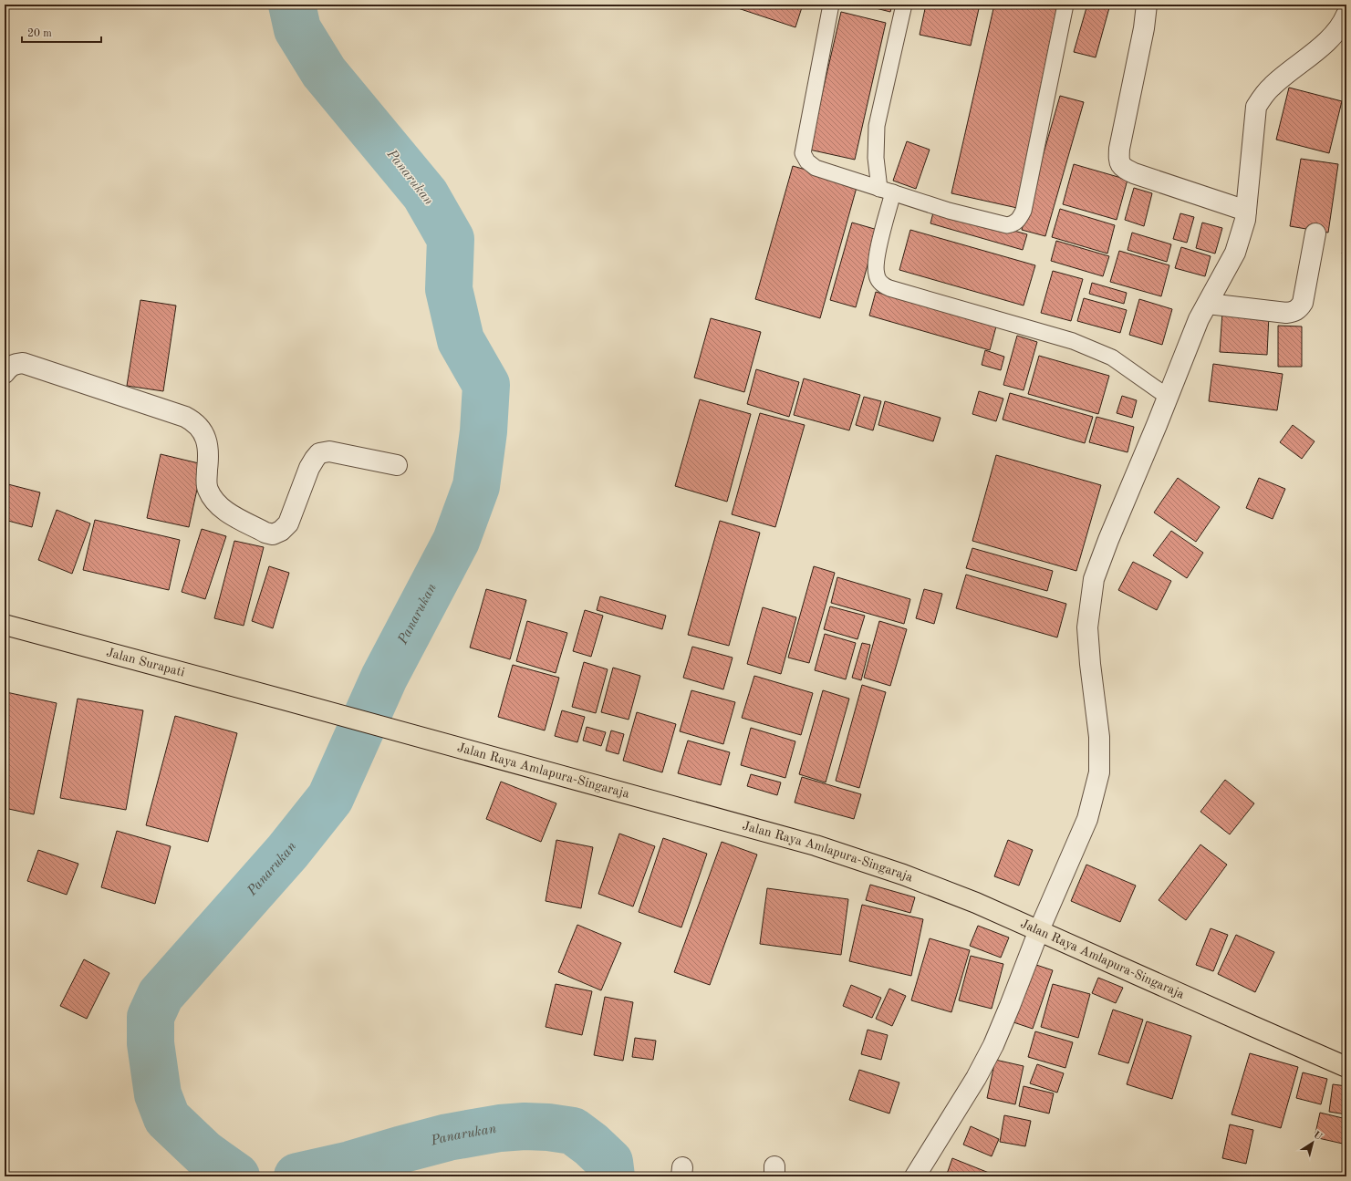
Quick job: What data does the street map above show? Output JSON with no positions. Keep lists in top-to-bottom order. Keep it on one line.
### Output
{"streets":{"highway":["Jalan Surapati","Jalan Raya Amlapura-Singaraja"]},"crossings":[["Jalan Surapati","Jalan Raya Amlapura-Singaraja"]],"water":["Panarukan"],"scale_bar":"20 m","north":"top right"}
